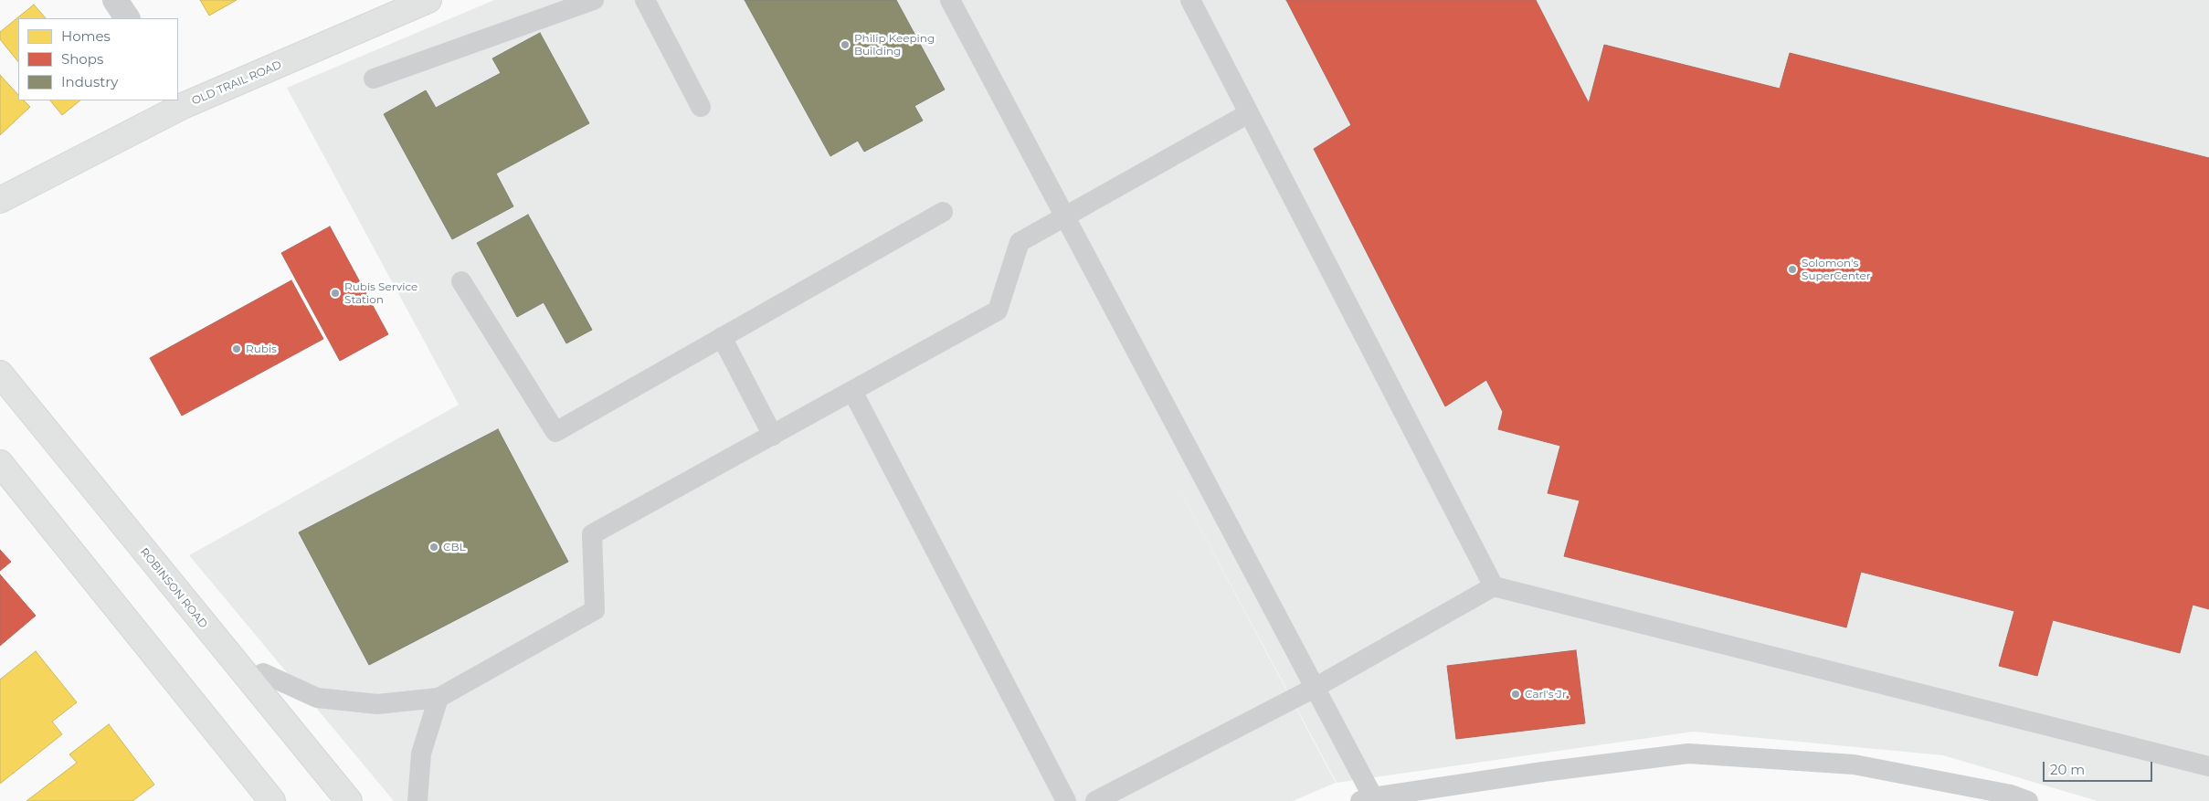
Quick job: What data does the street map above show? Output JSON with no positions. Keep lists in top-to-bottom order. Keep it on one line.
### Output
{"streets":{"main road":["OLD TRAIL ROAD","ROBINSON ROAD"]},"places":["Philip Keeping Building","Solomon's SuperCenter","Rubis Service Station","Rubis","CBL","Carl's Jr."],"legend":["Homes","Shops","Industry"],"scale_bar":"20 m"}
